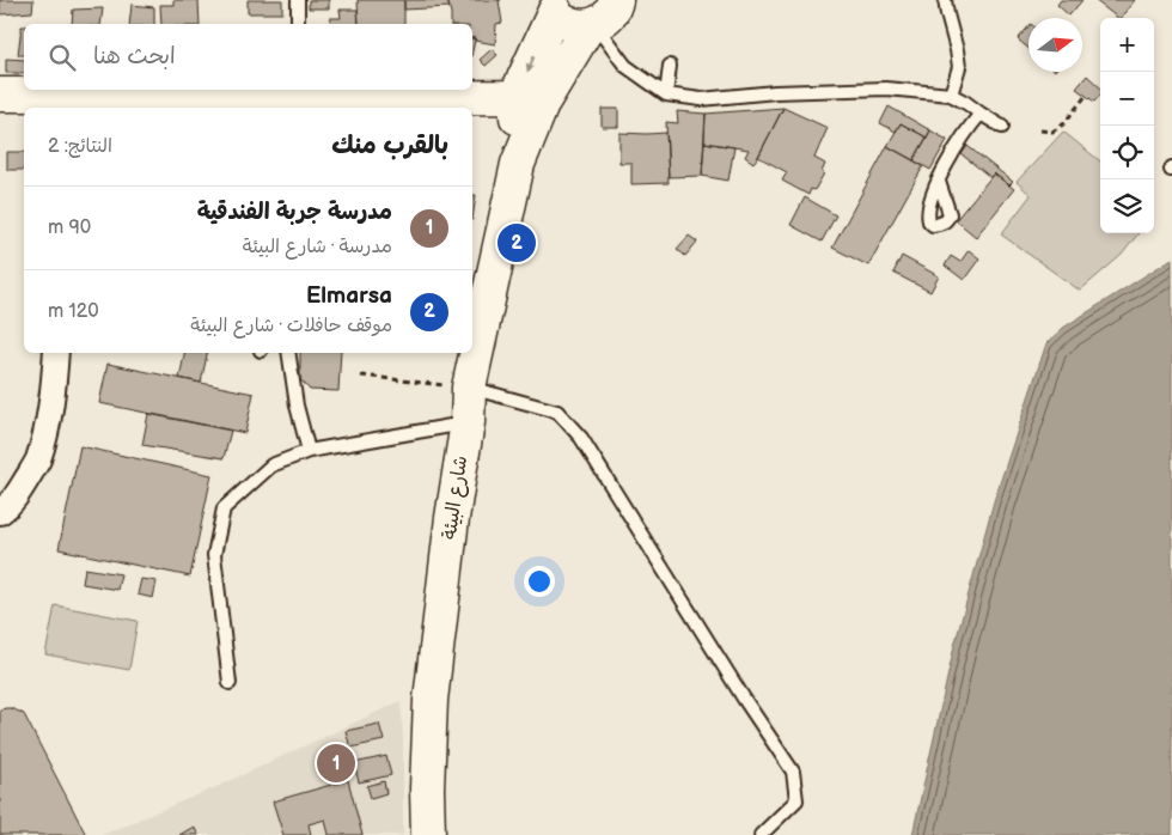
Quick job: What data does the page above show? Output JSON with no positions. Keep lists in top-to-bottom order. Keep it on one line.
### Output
{"streets":{"main road":["شارع البيئة"]},"north":"right","page":{"map_buttons":["+","−"],"search":"ابحث هنا","heading":["بالقرب منك","النتائج: 2"],"list":[{"mark":"1","name":"مدرسة جربة الفندقية","note":"مدرسة · شارع البيئة","value":"90 m"},{"mark":"2","name":"Elmarsa","note":"موقف حافلات · شارع البيئة","value":"120 m"}],"pins":["2","1"]}}
